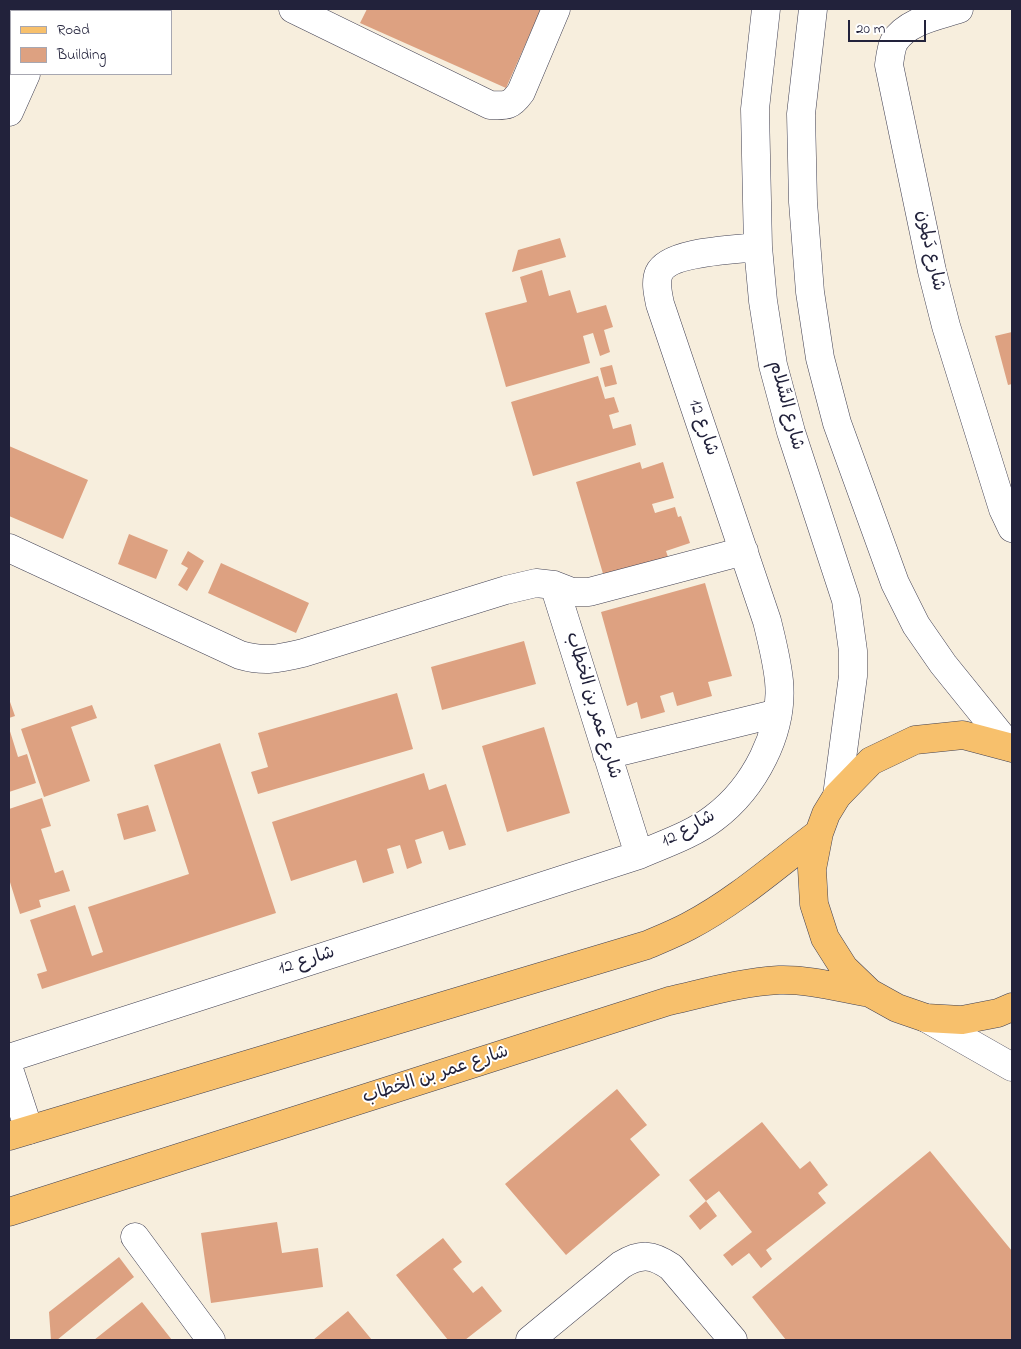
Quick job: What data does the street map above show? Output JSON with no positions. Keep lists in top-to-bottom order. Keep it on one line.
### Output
{"streets":{"main road":["شارع عمر بن الخطاب"],"street":["شارع دَلمون","شارع السَّلام","شارع 12"]},"crossings":[["شارع السَّلام","شارع 12"],["شارع 12","شارع عمر بن الخطاب"]],"legend":["Road","Building"],"scale_bar":"20 m"}
